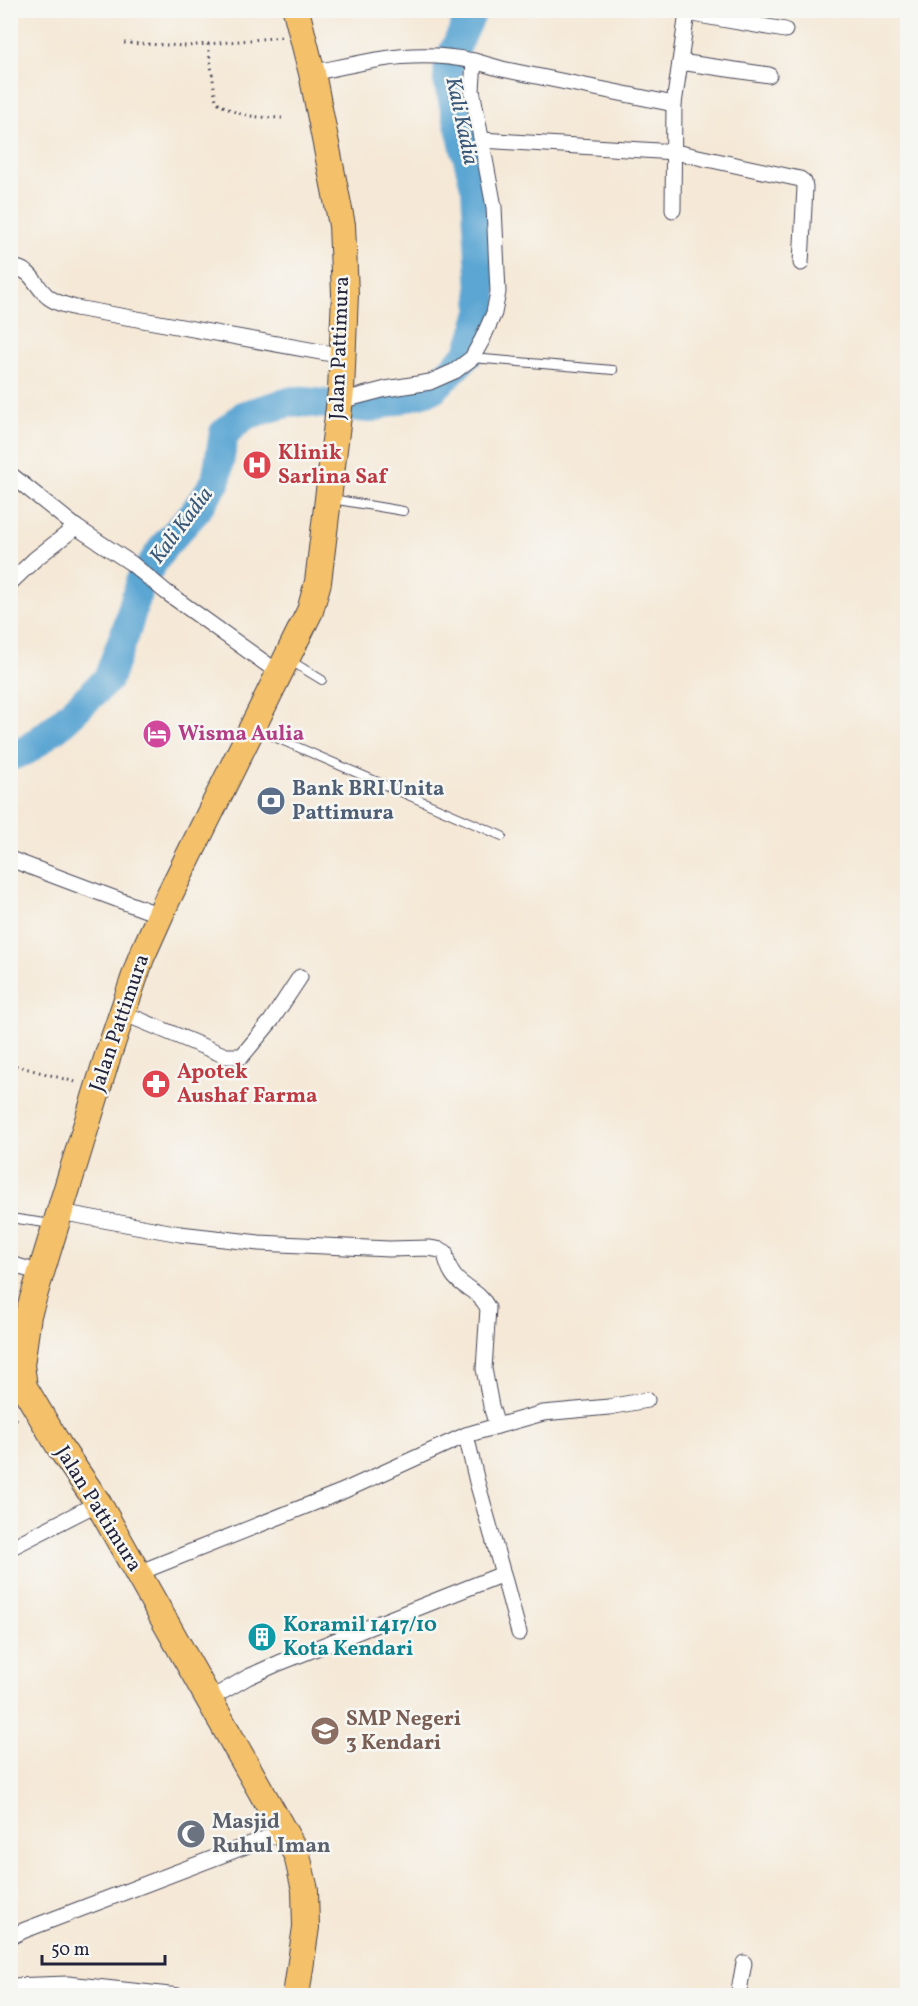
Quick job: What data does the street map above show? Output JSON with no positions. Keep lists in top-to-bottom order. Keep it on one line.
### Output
{"streets":{"highway":["Jalan Pattimura"]},"water":["Kali Kadia"],"places":{"hospital":["Klinik Sarlina Saf"],"hotel":["Wisma Aulia"],"bank":["Bank BRI Unita Pattimura"],"pharmacy":["Apotek Aushaf Farma"],"building":["Koramil 1417/10 Kota Kendari"],"school or university":["SMP Negeri 3 Kendari"],"mosque":["Masjid Ruhul Iman"]},"scale_bar":"50 m"}
